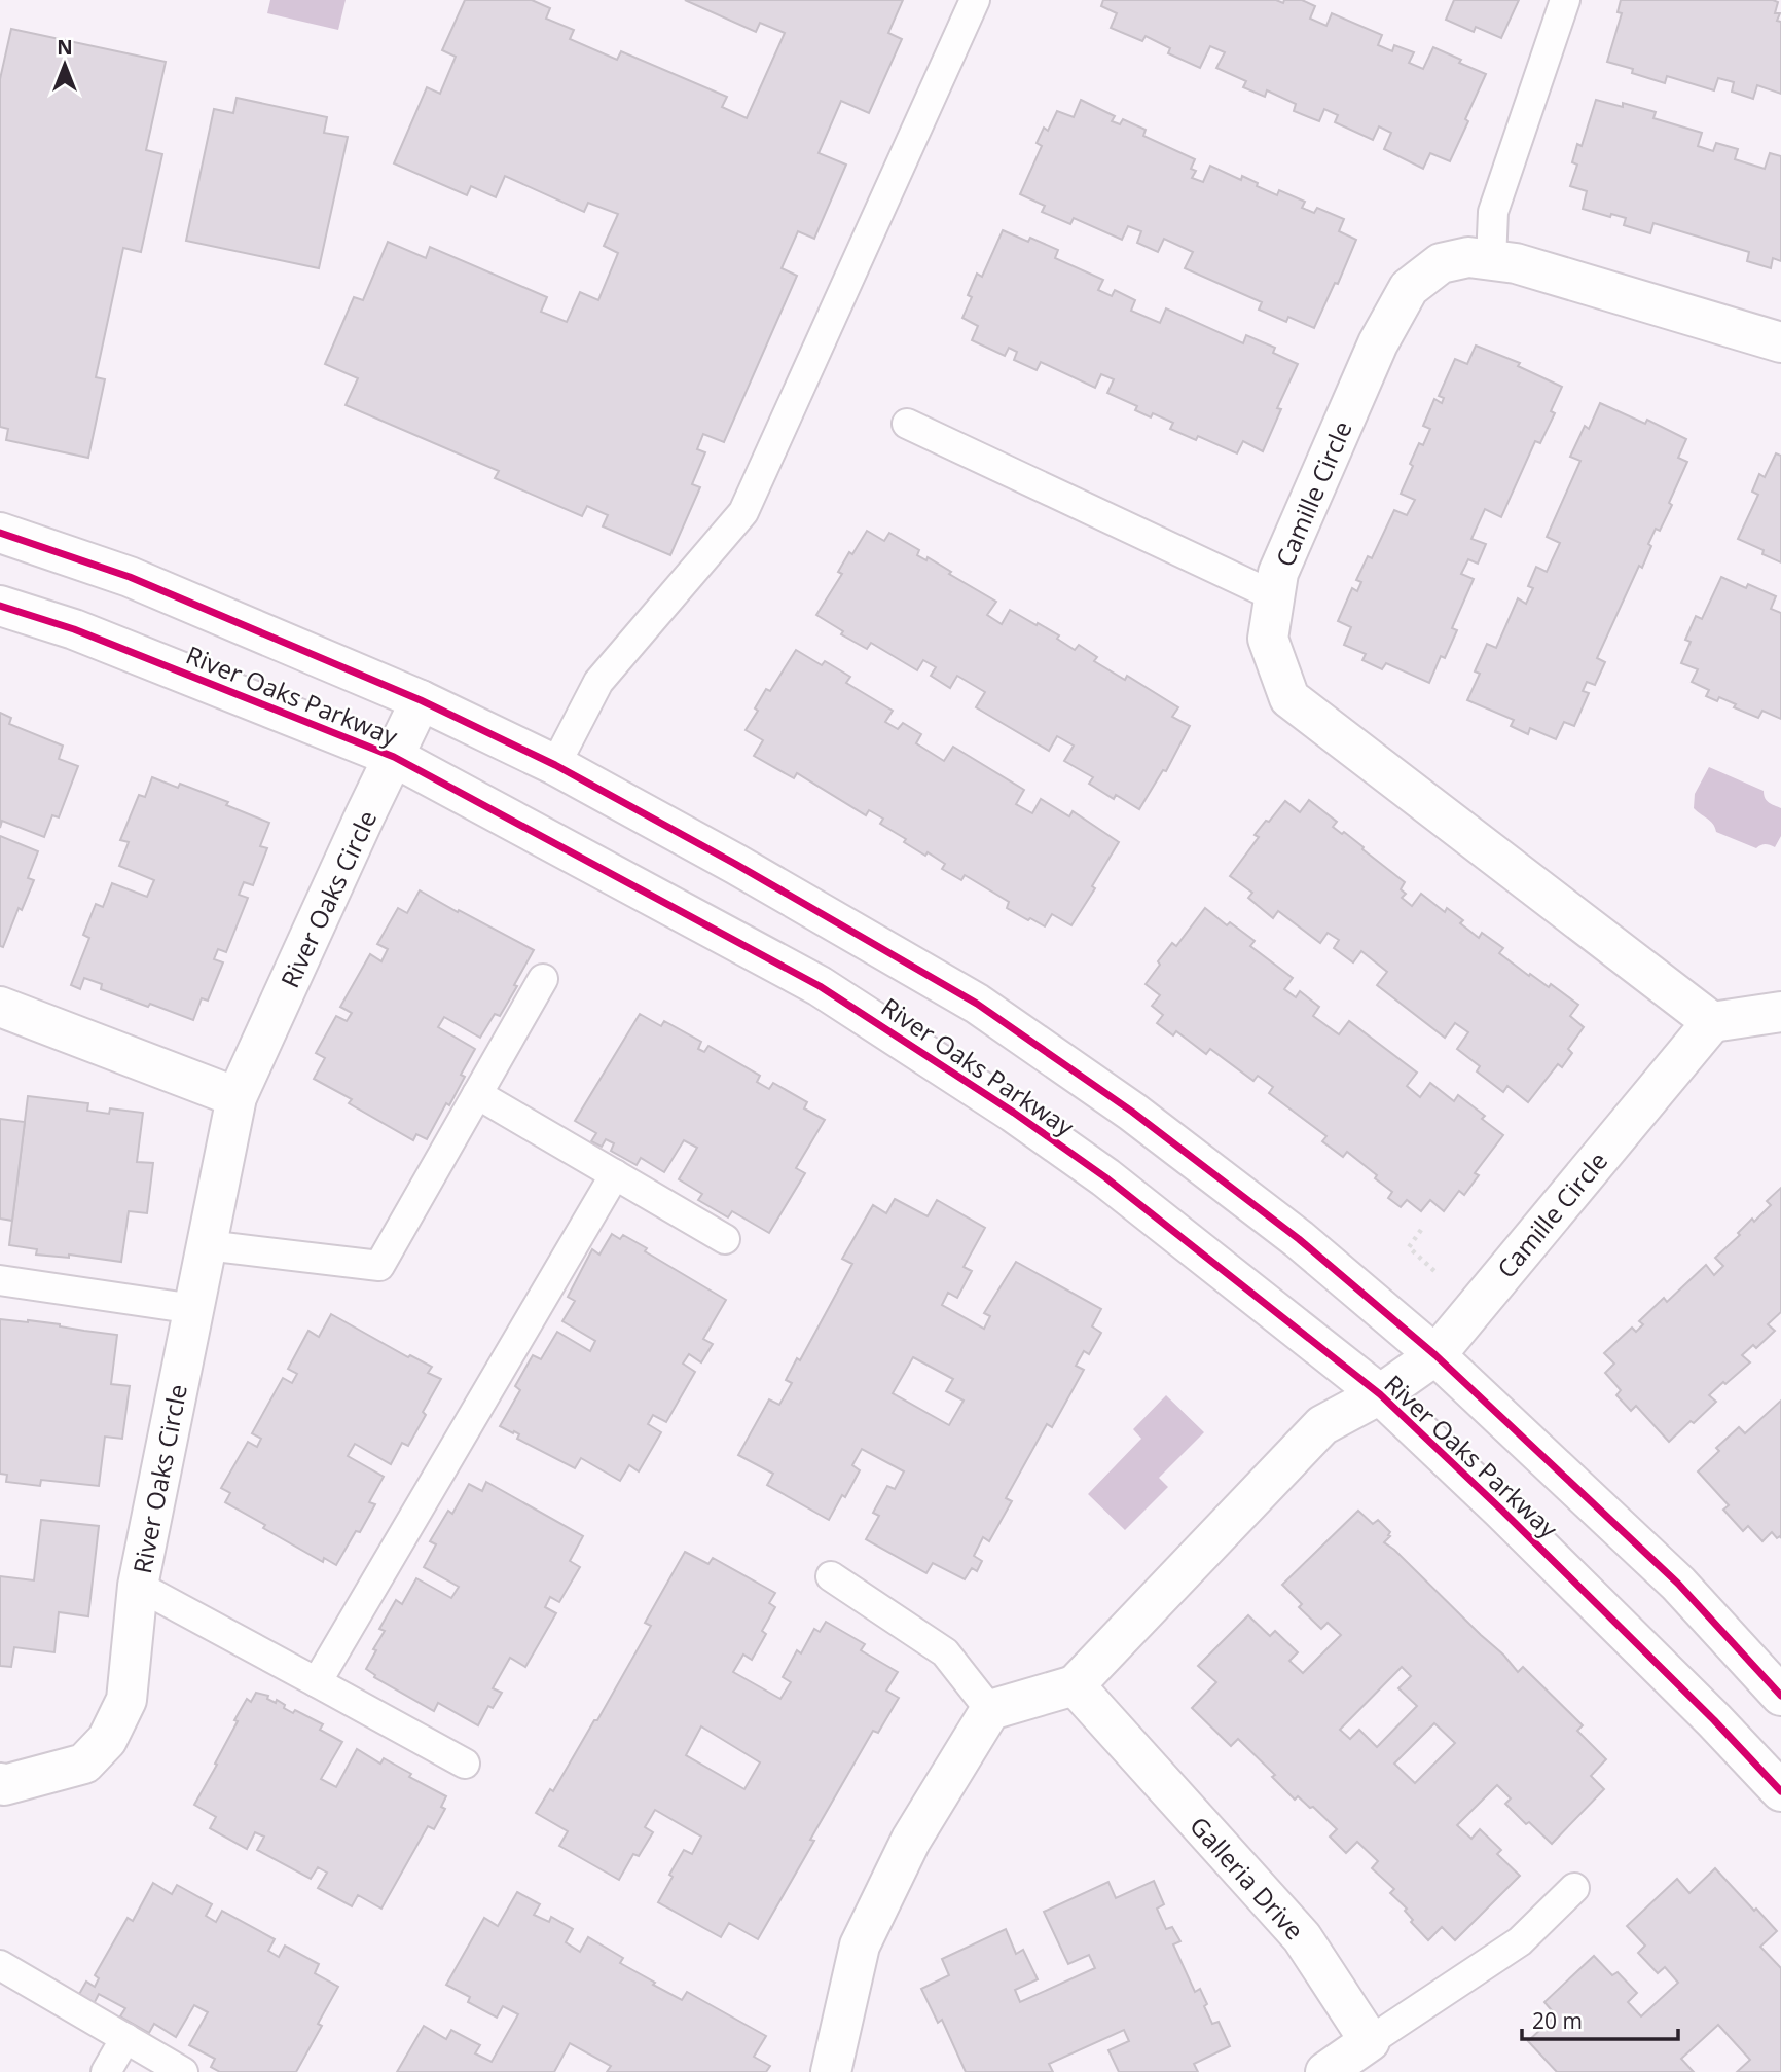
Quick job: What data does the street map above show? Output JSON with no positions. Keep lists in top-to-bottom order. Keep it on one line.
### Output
{"streets":{"street":["Camille Circle","River Oaks Parkway","River Oaks Circle","Galleria Drive"]},"crossings":[["Camille Circle","River Oaks Parkway"],["River Oaks Parkway","River Oaks Circle"]],"scale_bar":"20 m","north":"top"}
